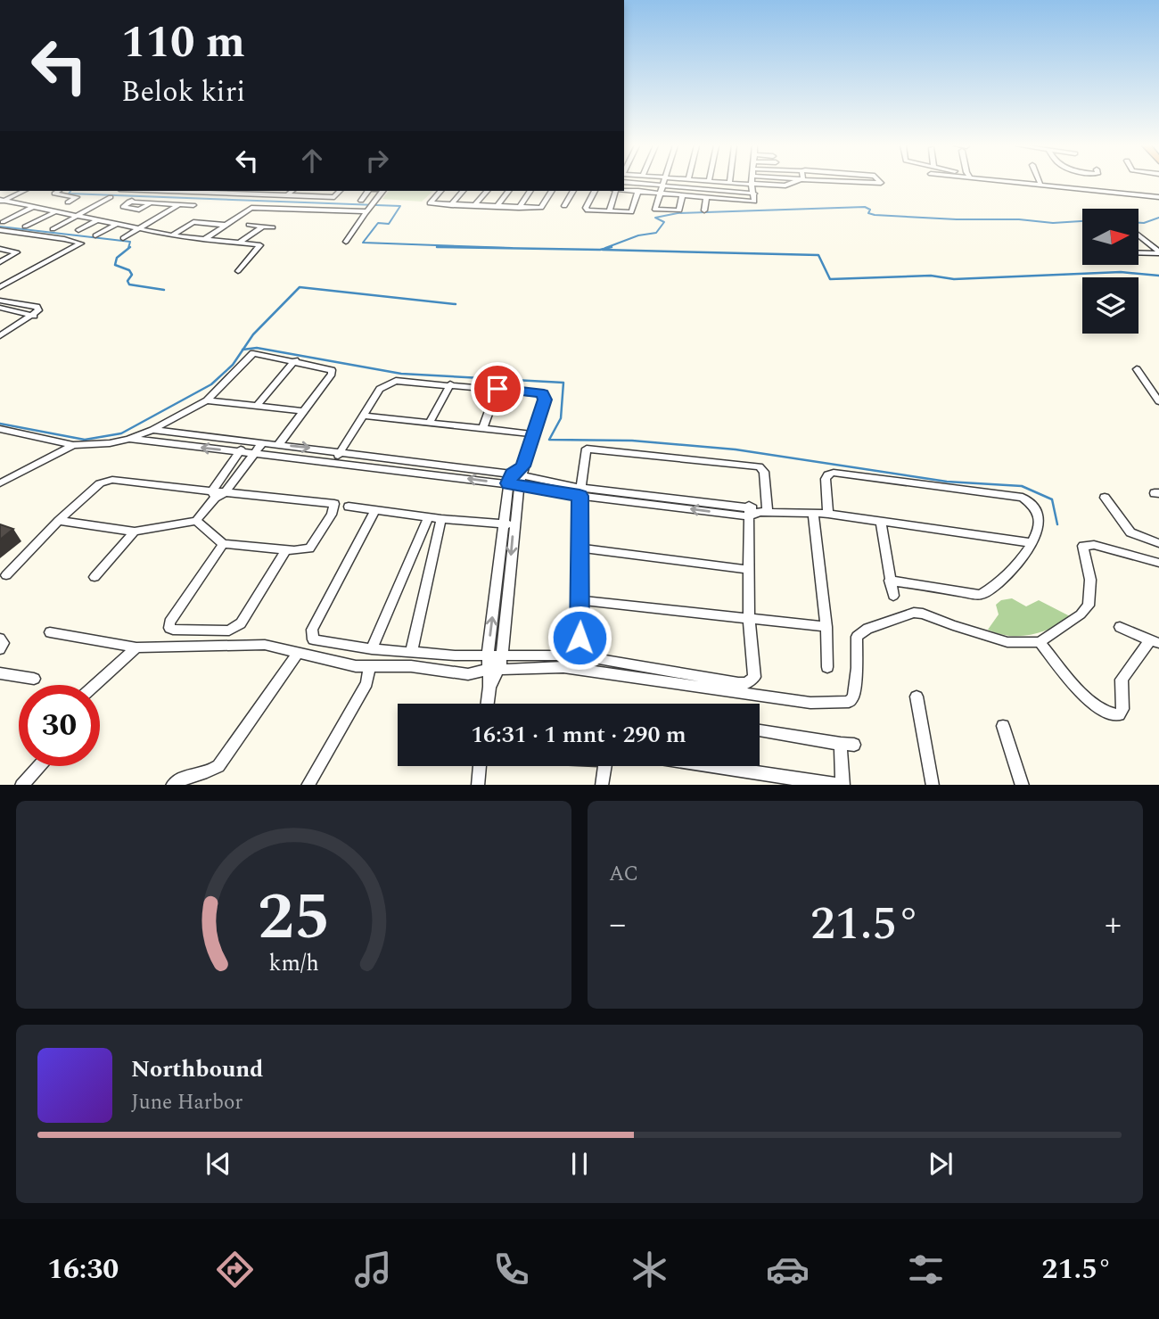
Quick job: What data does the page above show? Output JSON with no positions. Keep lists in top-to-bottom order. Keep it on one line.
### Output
{"north":"right","page":{"turn":["110 m","Belok kiri"],"limit":"30","trip":"16:31 · 1 mnt · 290 m","tile":"AC","heat":["−","21.5°","+"],"song":["Northbound","June Harbor"],"tabs":["16:30","21.5°"],"gauge":["25","km/h"]}}
